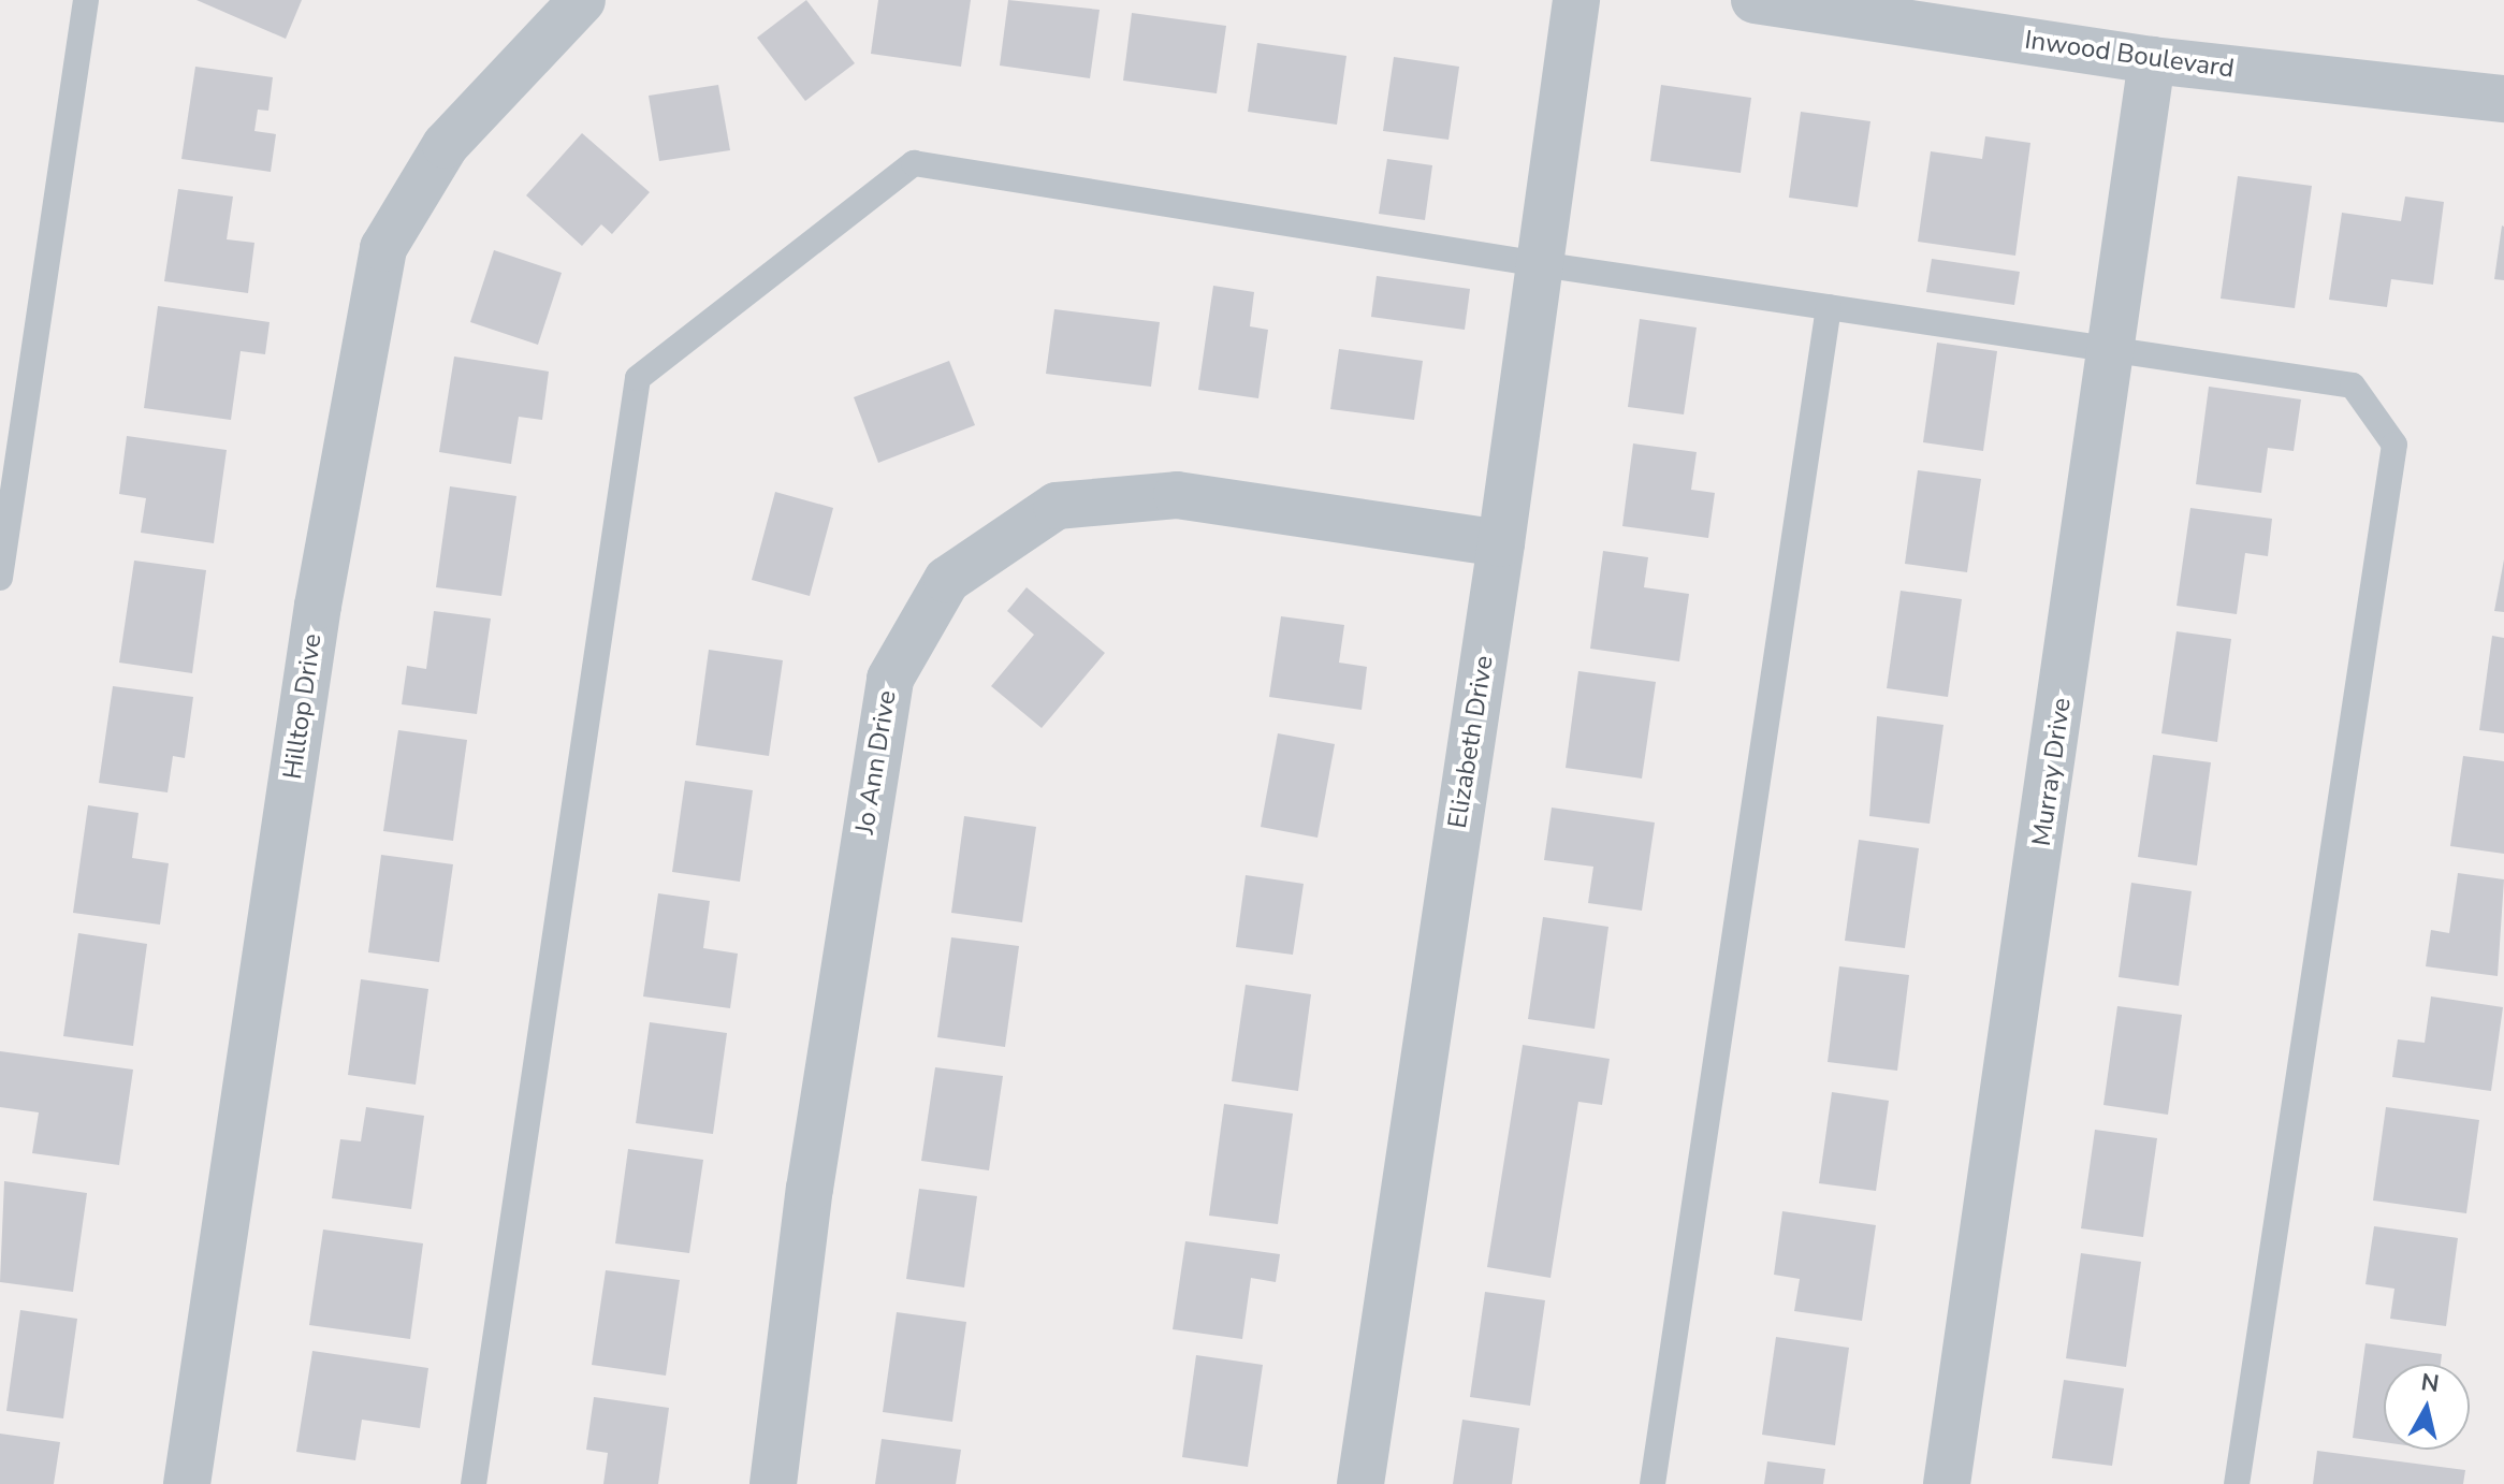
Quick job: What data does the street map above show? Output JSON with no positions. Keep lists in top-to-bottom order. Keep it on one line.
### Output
{"streets":{"street":["Inwood Boulevard","Hilltop Drive","Elizabeth Drive","Jo Ann Drive","Murray Drive"]},"crossings":[["Inwood Boulevard","Murray Drive"],["Elizabeth Drive","Jo Ann Drive"]],"north":"top"}
